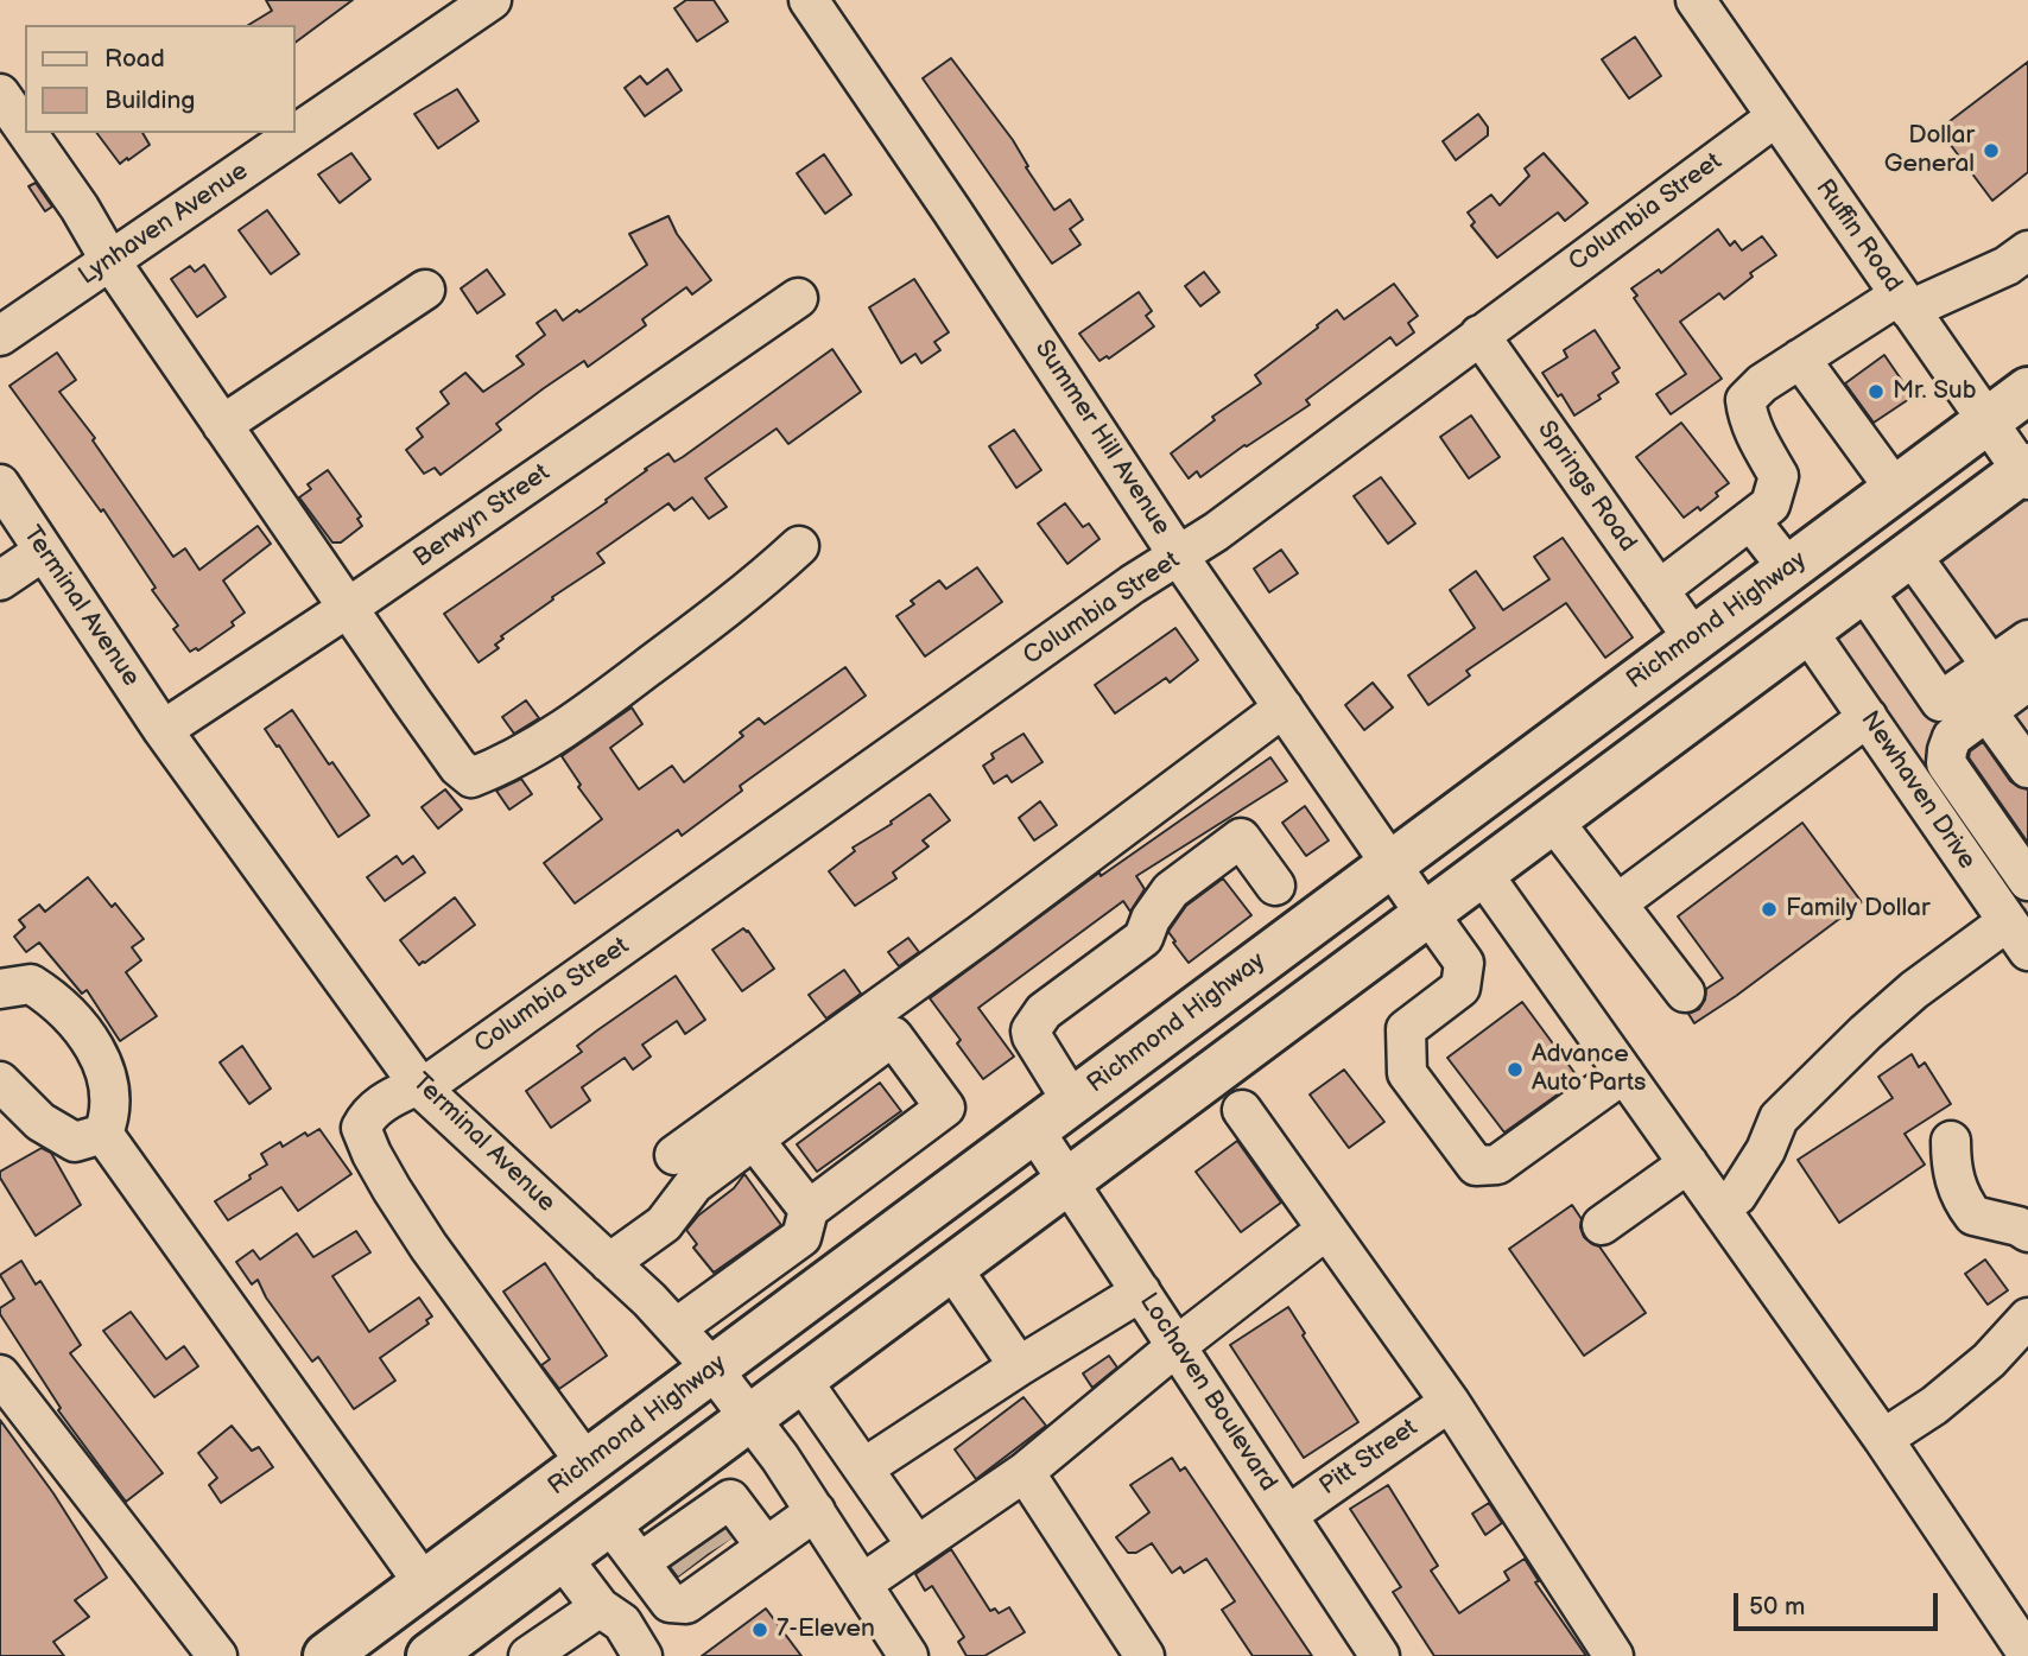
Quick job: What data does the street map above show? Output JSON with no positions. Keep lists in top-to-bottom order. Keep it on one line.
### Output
{"streets":{"main road":["Richmond Highway"],"street":["Columbia Street","Lynhaven Avenue","Ruffin Road","Summer Hill Avenue","Springs Road","Berwyn Street","Terminal Avenue","Newhaven Drive","Lochaven Boulevard","Pitt Street"]},"crossings":[["Columbia Street","Ruffin Road"],["Columbia Street","Summer Hill Avenue"],["Columbia Street","Springs Road"],["Columbia Street","Terminal Avenue"],["Columbia Street","Richmond Highway"],["Ruffin Road","Richmond Highway"],["Summer Hill Avenue","Richmond Highway"],["Springs Road","Richmond Highway"],["Berwyn Street","Terminal Avenue"],["Terminal Avenue","Richmond Highway"],["Richmond Highway","Lochaven Boulevard"],["Lochaven Boulevard","Pitt Street"]],"places":["Dollar General","Mr. Sub","Family Dollar","Advance Auto Parts","7-Eleven"],"legend":["Road","Building"],"scale_bar":"50 m"}
